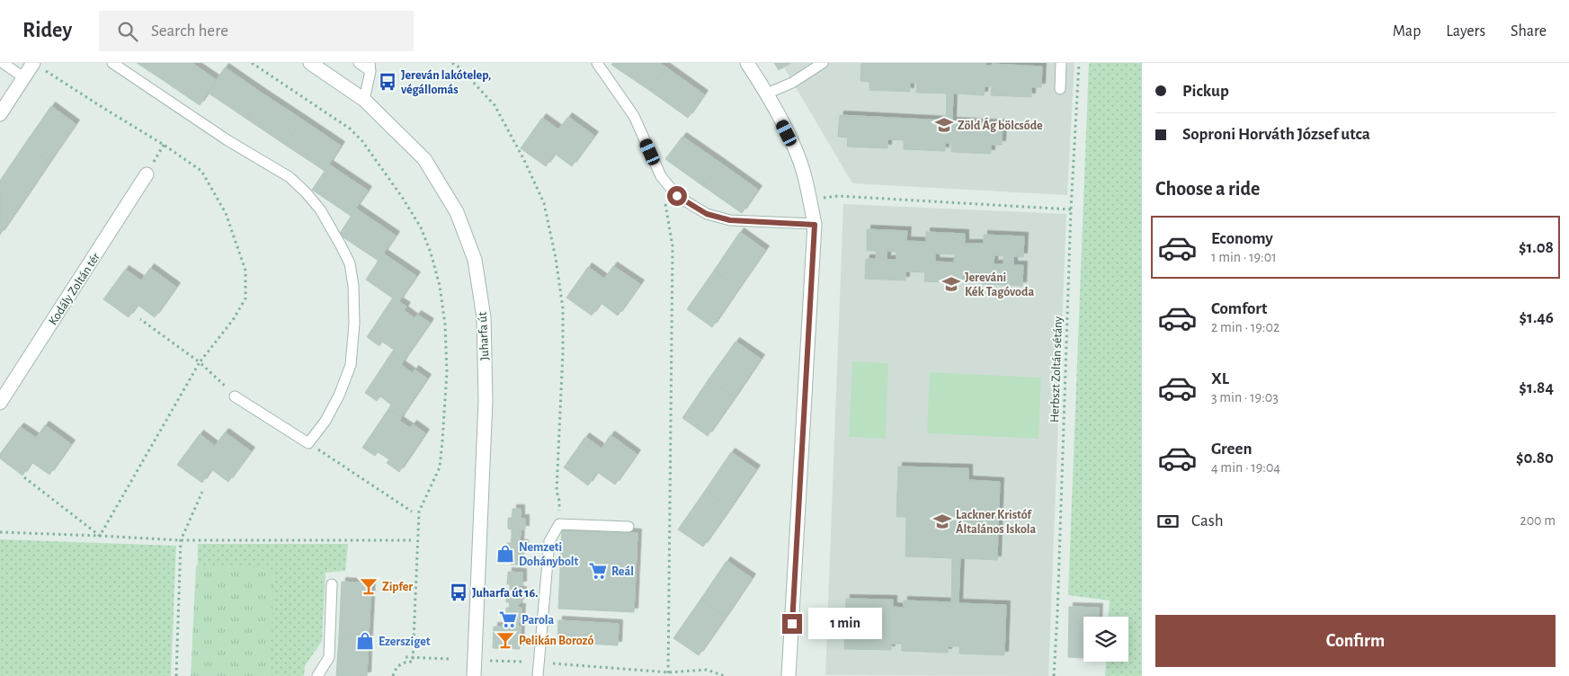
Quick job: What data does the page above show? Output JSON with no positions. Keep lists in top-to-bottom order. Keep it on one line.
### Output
{"streets":{"street":["Kodály Zoltán tér","Juharfa út"],"path":["Herbszt Zoltán sétány"]},"places":{"bus stop":["Jereván lakótelep, végállomás","Juharfa út 16."],"school or university":["Zöld Ág bölcsőde","Jereváni Kék Tagóvoda","Lackner Kristóf Általános Iskola"],"shop":["Nemzeti Dohánybolt","Ezersziget"],"supermarket":["Reál","Parola"],"bar":["Zipfer","Pelikán Borozó"]},"page":{"header":"Ridey","search":"Search here","nav":["Map","Layers","Share"],"banner":["Pickup","Soproni Horváth József utca"],"heading":"Choose a ride","list":[{"name":"Economy","note":"1 min · 19:01","value":"$1.08"},{"name":"Comfort","note":"2 min · 19:02","value":"$1.46"},{"name":"XL","note":"3 min · 19:03","value":"$1.84"},{"name":"Green","note":"4 min · 19:04","value":"$0.80"}],"pay":["Cash","200 m"],"buttons":"Confirm","bubble":"1 min"}}
